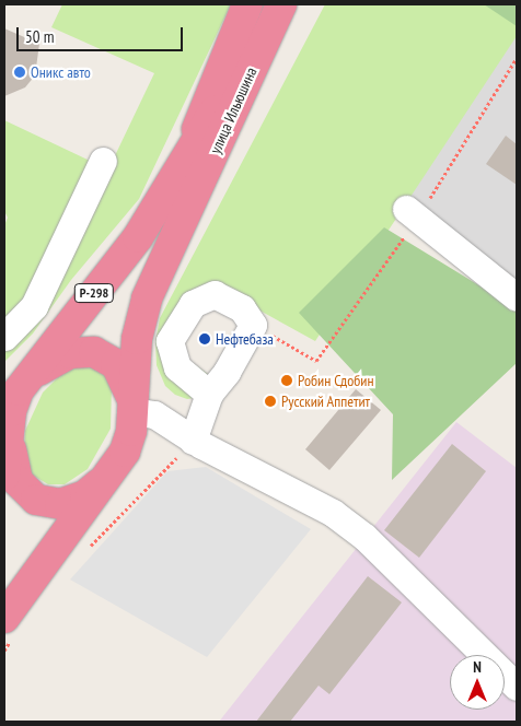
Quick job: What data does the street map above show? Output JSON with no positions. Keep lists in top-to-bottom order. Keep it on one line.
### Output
{"streets":{"highway":["улица Ильюшина","Р-298"]},"crossings":[["улица Ильюшина","Р-298"]],"places":["Оникс авто","Нефтебаза","Робин Сдобин","Русский Аппетит"],"scale_bar":"50 m","north":"top"}
